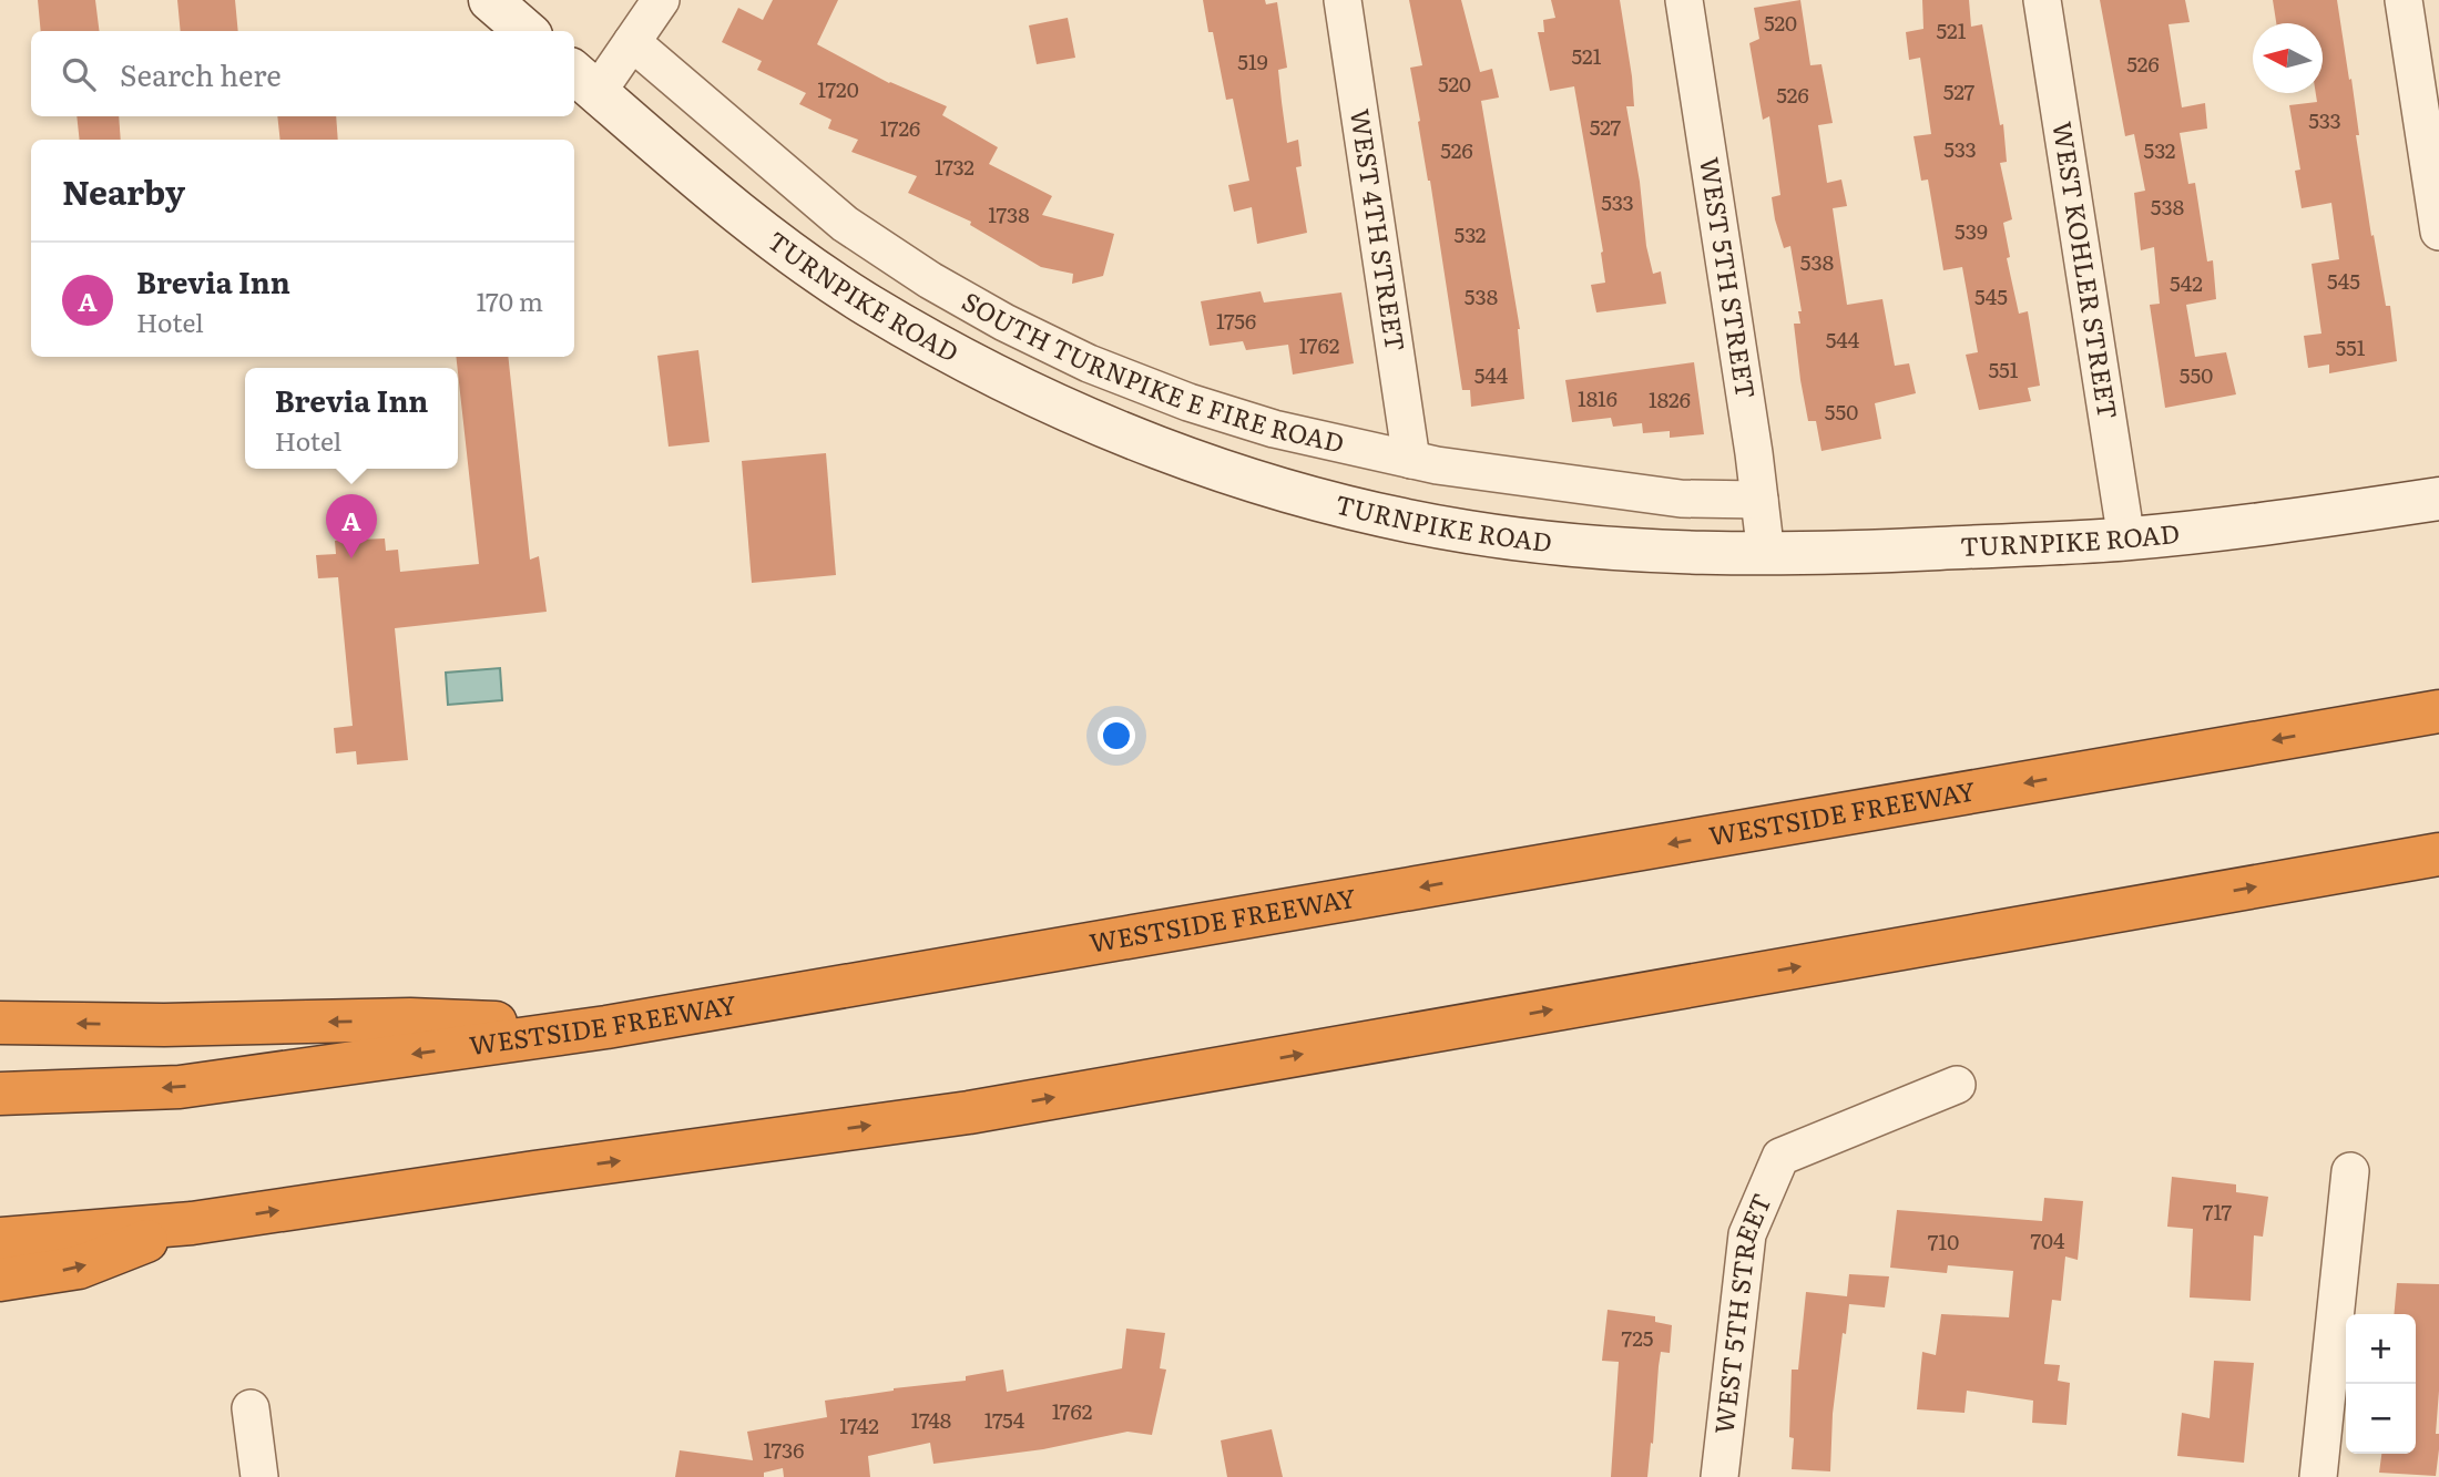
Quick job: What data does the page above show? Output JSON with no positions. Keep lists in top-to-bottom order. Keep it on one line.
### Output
{"streets":{"highway":["WESTSIDE FREEWAY"],"street":["WEST 4TH STREET","WEST KOHLER STREET","WEST 5TH STREET","TURNPIKE ROAD","SOUTH TURNPIKE E FIRE ROAD"]},"crossings":[["WEST 4TH STREET","SOUTH TURNPIKE E FIRE ROAD"],["WEST KOHLER STREET","TURNPIKE ROAD"],["WEST 5TH STREET","TURNPIKE ROAD"],["WEST 5TH STREET","SOUTH TURNPIKE E FIRE ROAD"]],"house_numbers":["520","521","521","519","526","520","1720","527","526","533","527","1726","533","526","532","1732","533","538","1738","539","532","538","545","542","538","545","1756","544","1762","551","551","544","550","1816","1826","550","717","704","710","725","1762","1748","1754","1742","1736"],"north":"left","page":{"search":"Search here","heading":"Nearby","list":[{"mark":"A","name":"Brevia Inn","note":"Hotel","value":"170 m"}],"popup":["Brevia Inn","Hotel"],"pins":"A","map_buttons":["+","−"]}}
